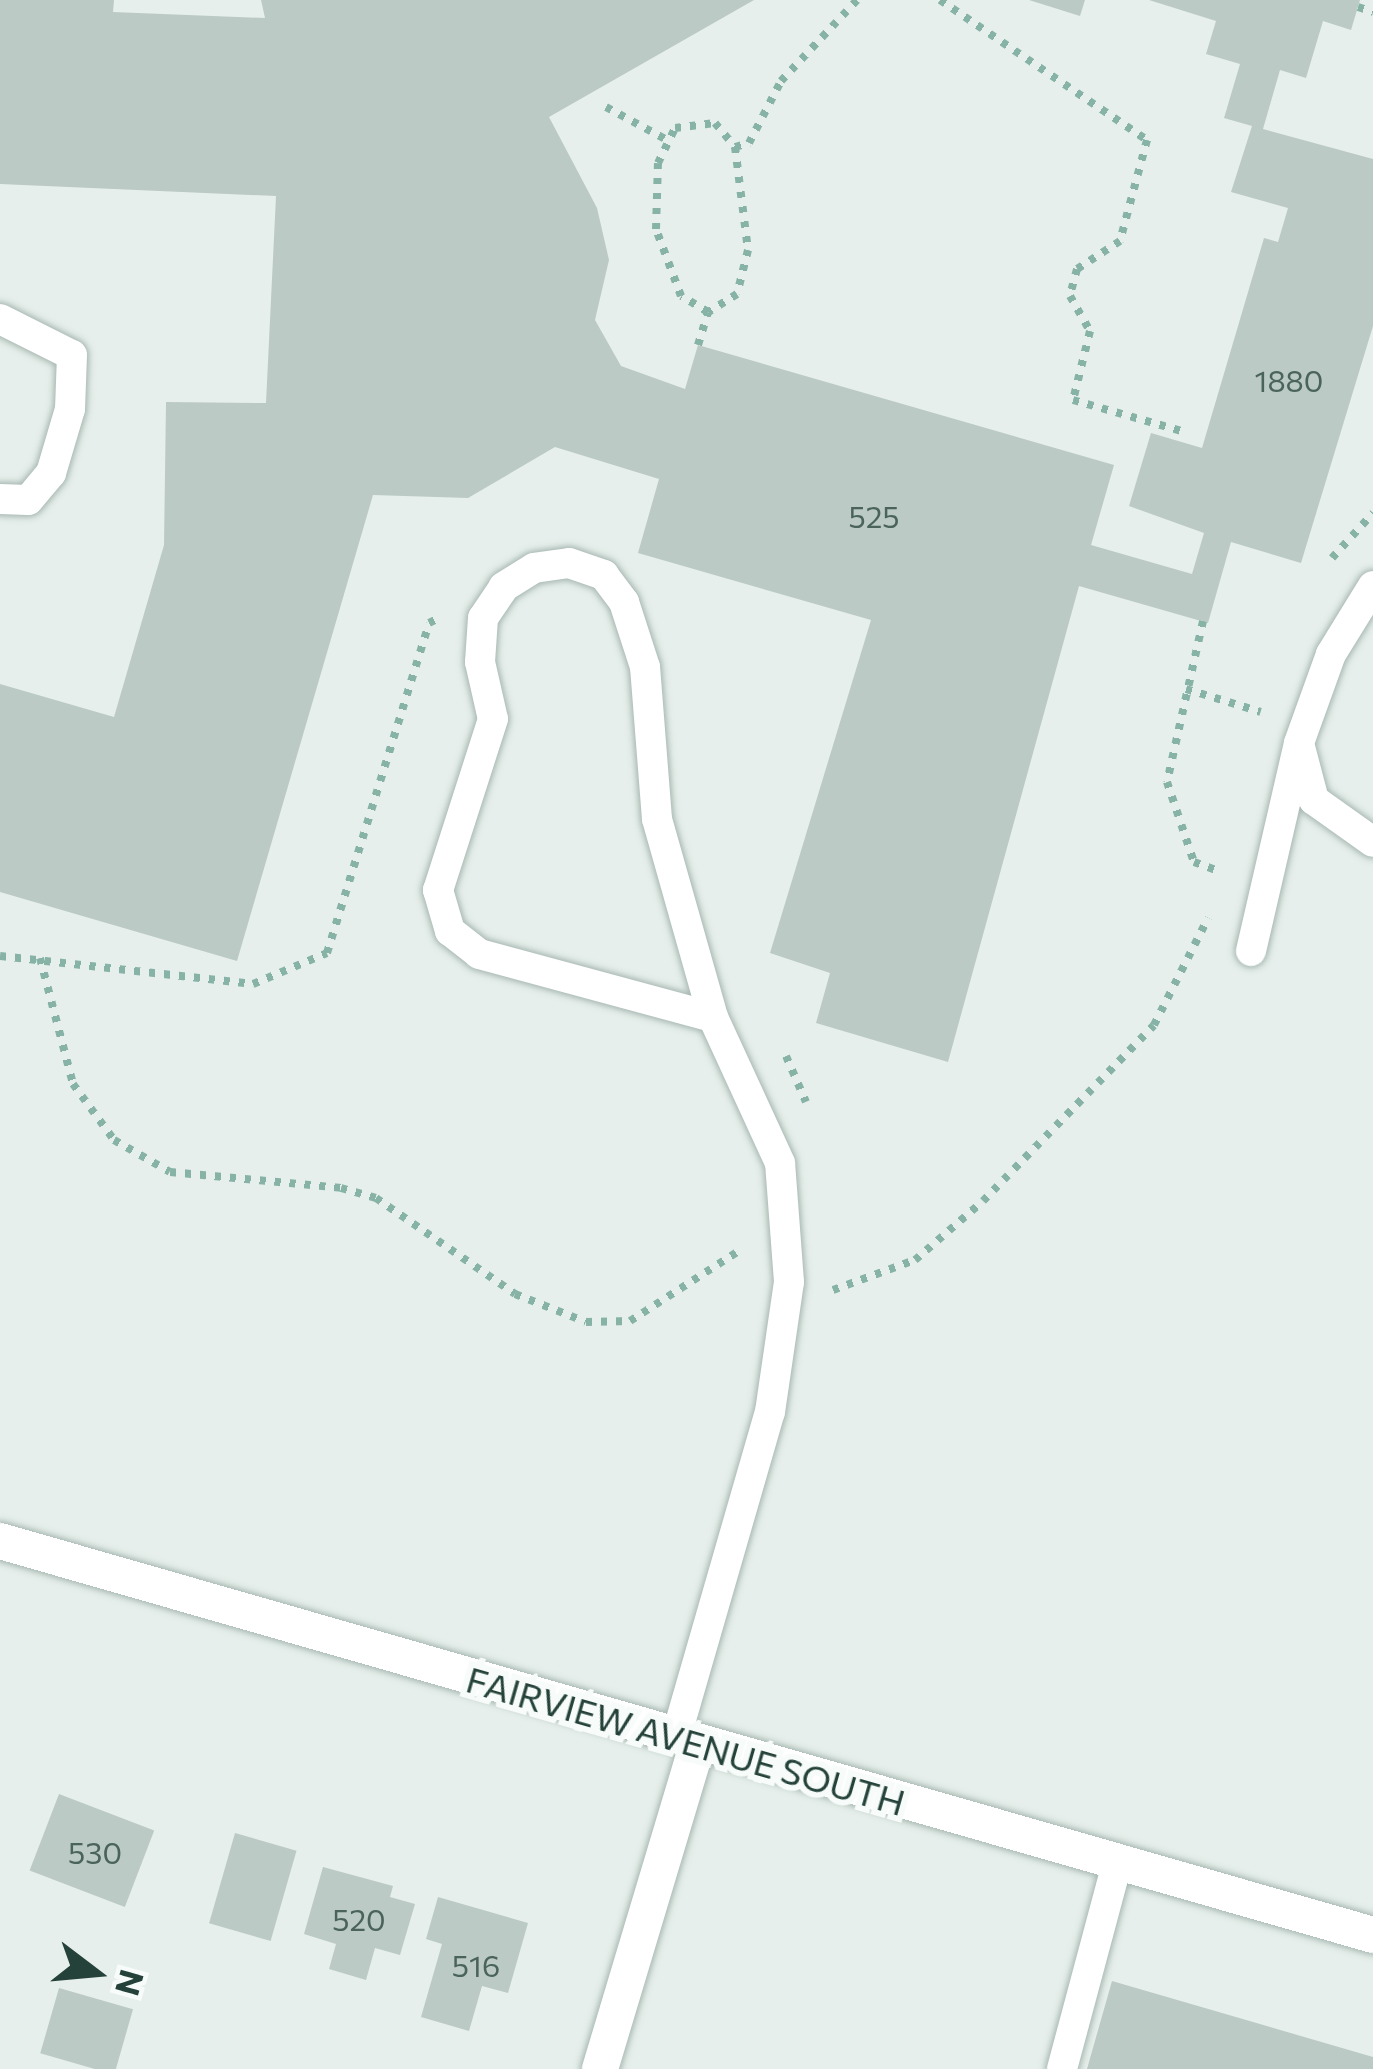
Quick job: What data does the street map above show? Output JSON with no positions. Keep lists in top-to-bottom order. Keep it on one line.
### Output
{"streets":{"street":["FAIRVIEW AVENUE SOUTH"]},"house_numbers":["1880","525","530","520","516"],"north":"right"}
